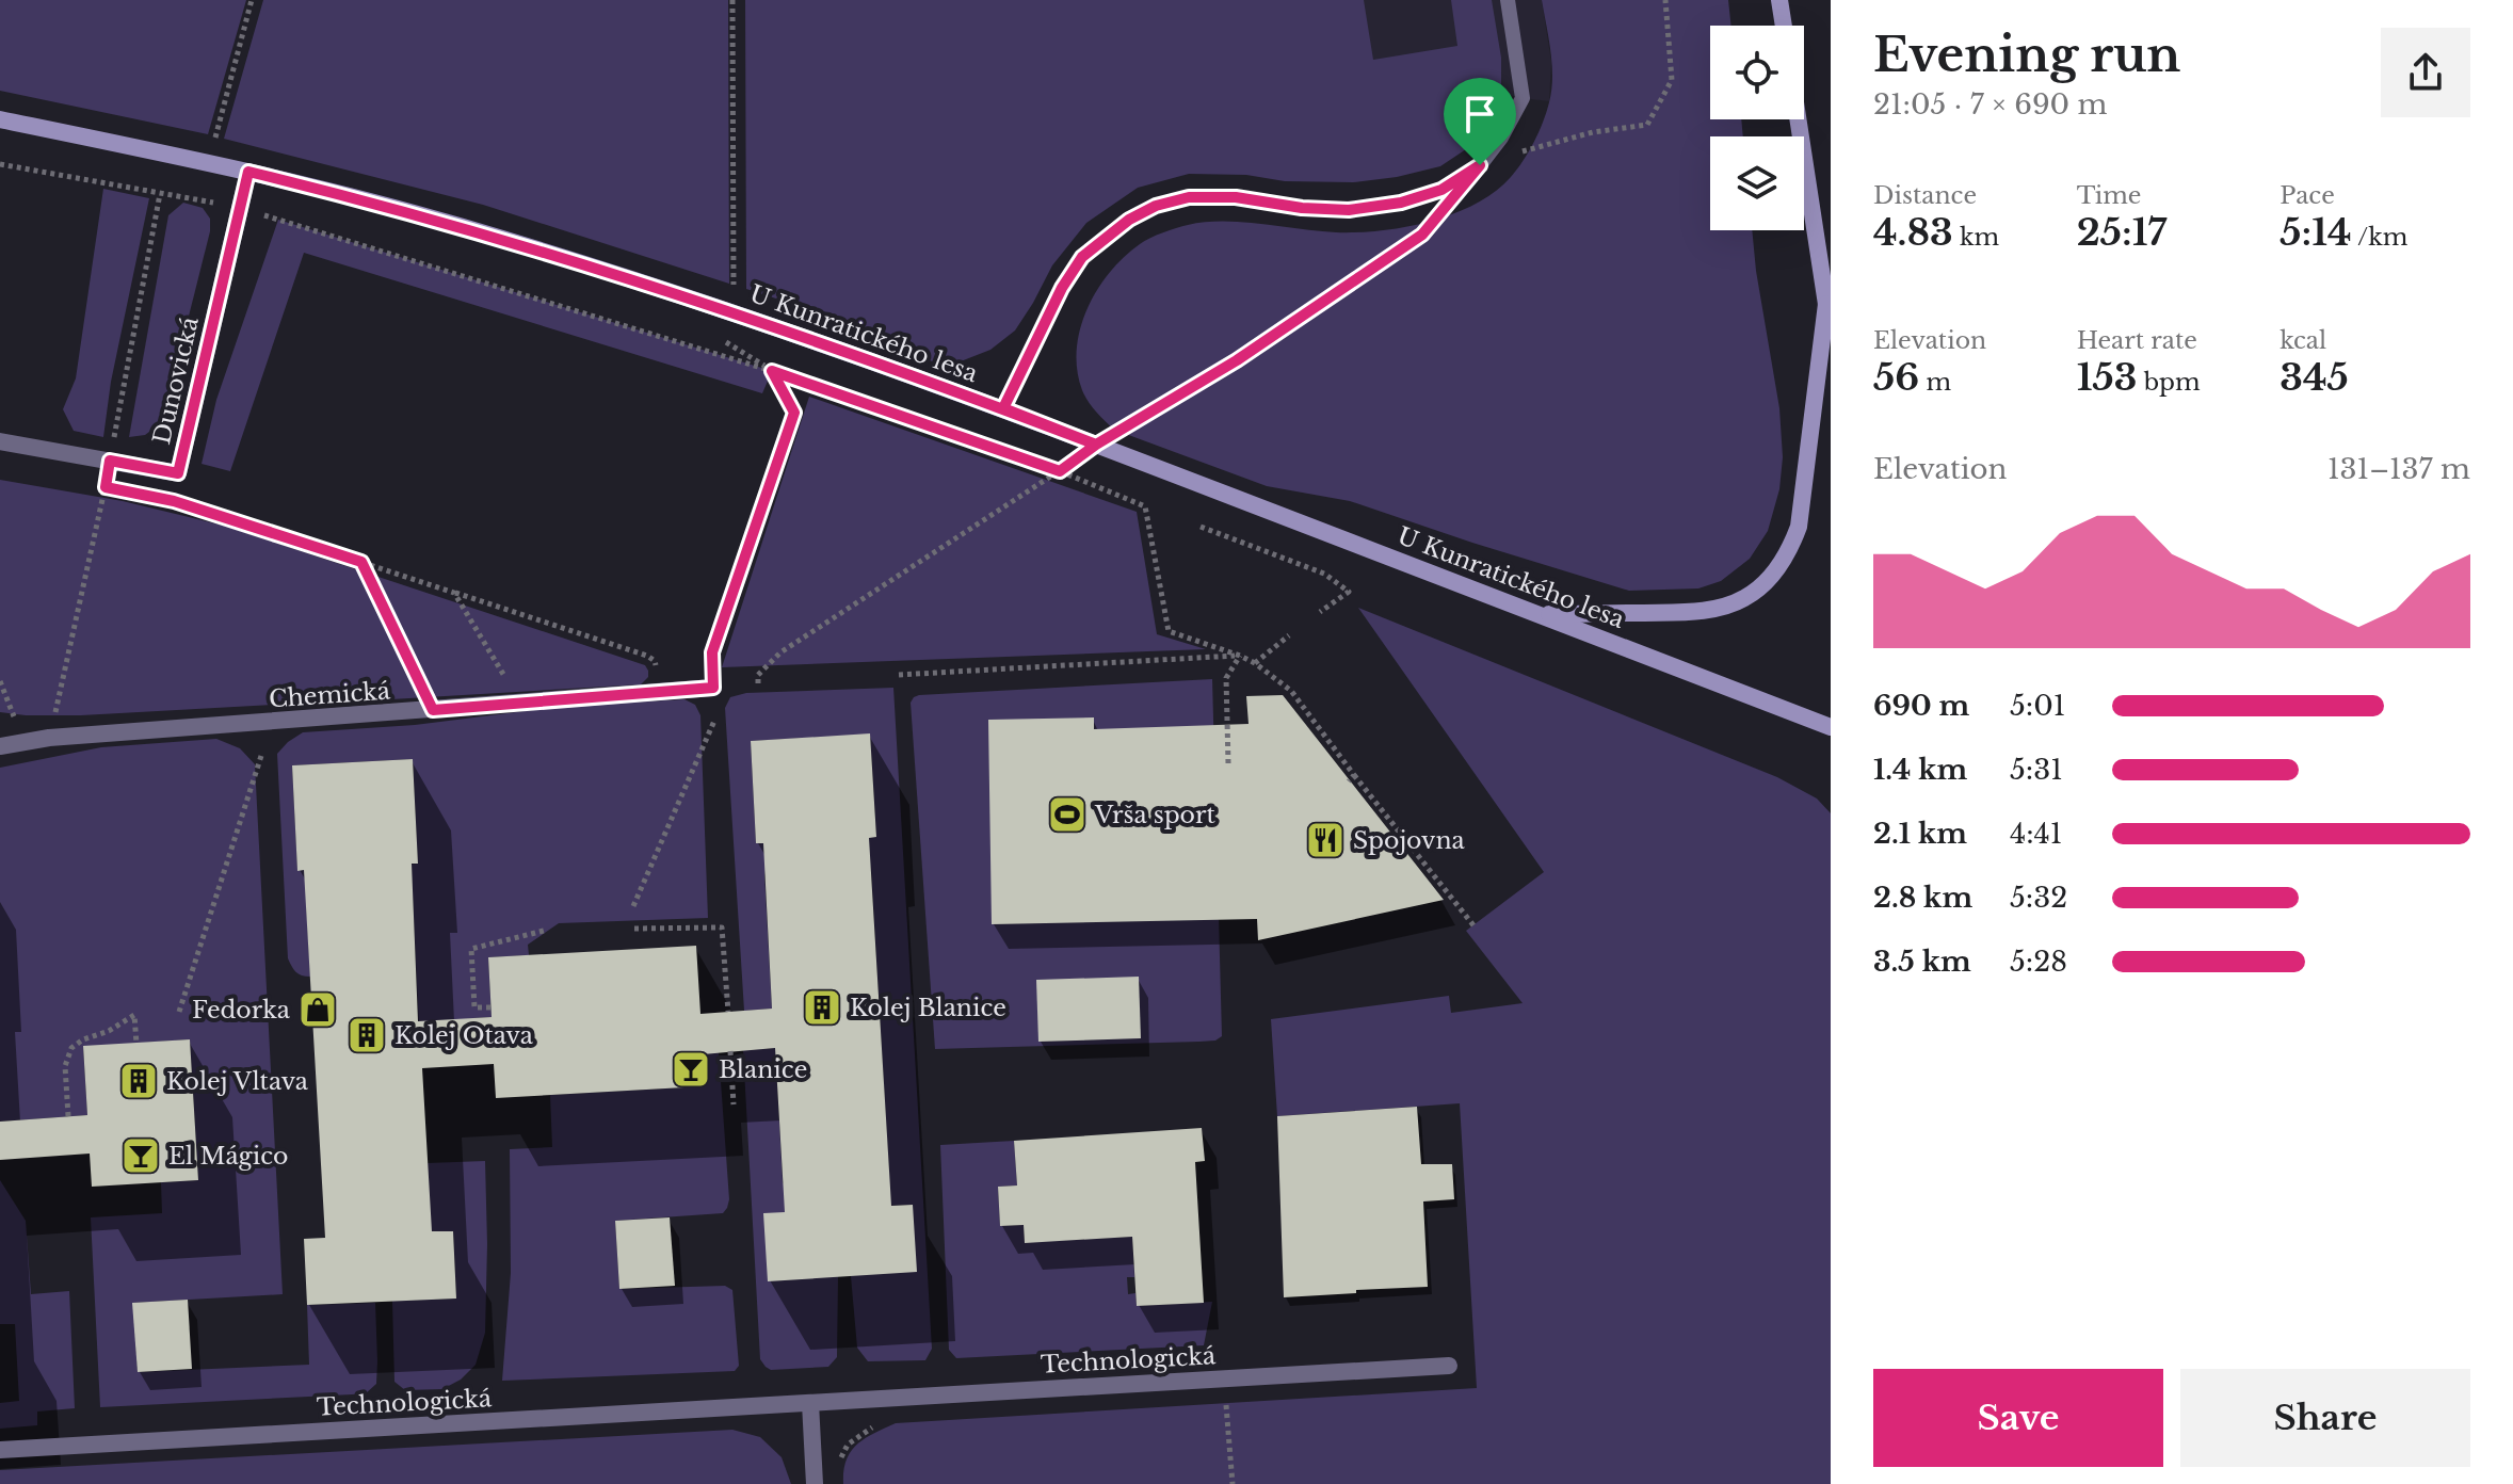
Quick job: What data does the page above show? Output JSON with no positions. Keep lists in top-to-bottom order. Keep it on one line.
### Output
{"streets":{"street":["U Kunratického lesa","Dunovická","Chemická","Technologická"]},"crossings":[["U Kunratického lesa","Dunovická"]],"places":{"sports":["Vrša sport"],"restaurant":["Spojovna"],"building":["Kolej Blanice","Kolej Otava","Kolej Vltava"],"shop":["Fedorka"],"bar":["Blanice","El Mágico"]},"page":{"heading":["Evening run","21:05 · 7 × 690 m"],"stats":[["Distance","4.83 km"],["Time","25:17"],["Pace","5:14 /km"],["Elevation","56 m"],["Heart rate","153 bpm"],["kcal","345"]],"chart":["Elevation","131–137 m"],"list":[{"name":"690 m","note":"5:01"},{"name":"1.4 km","note":"5:31"},{"name":"2.1 km","note":"4:41"},{"name":"2.8 km","note":"5:32"},{"name":"3.5 km","note":"5:28"}],"buttons":["Save","Share"]}}
